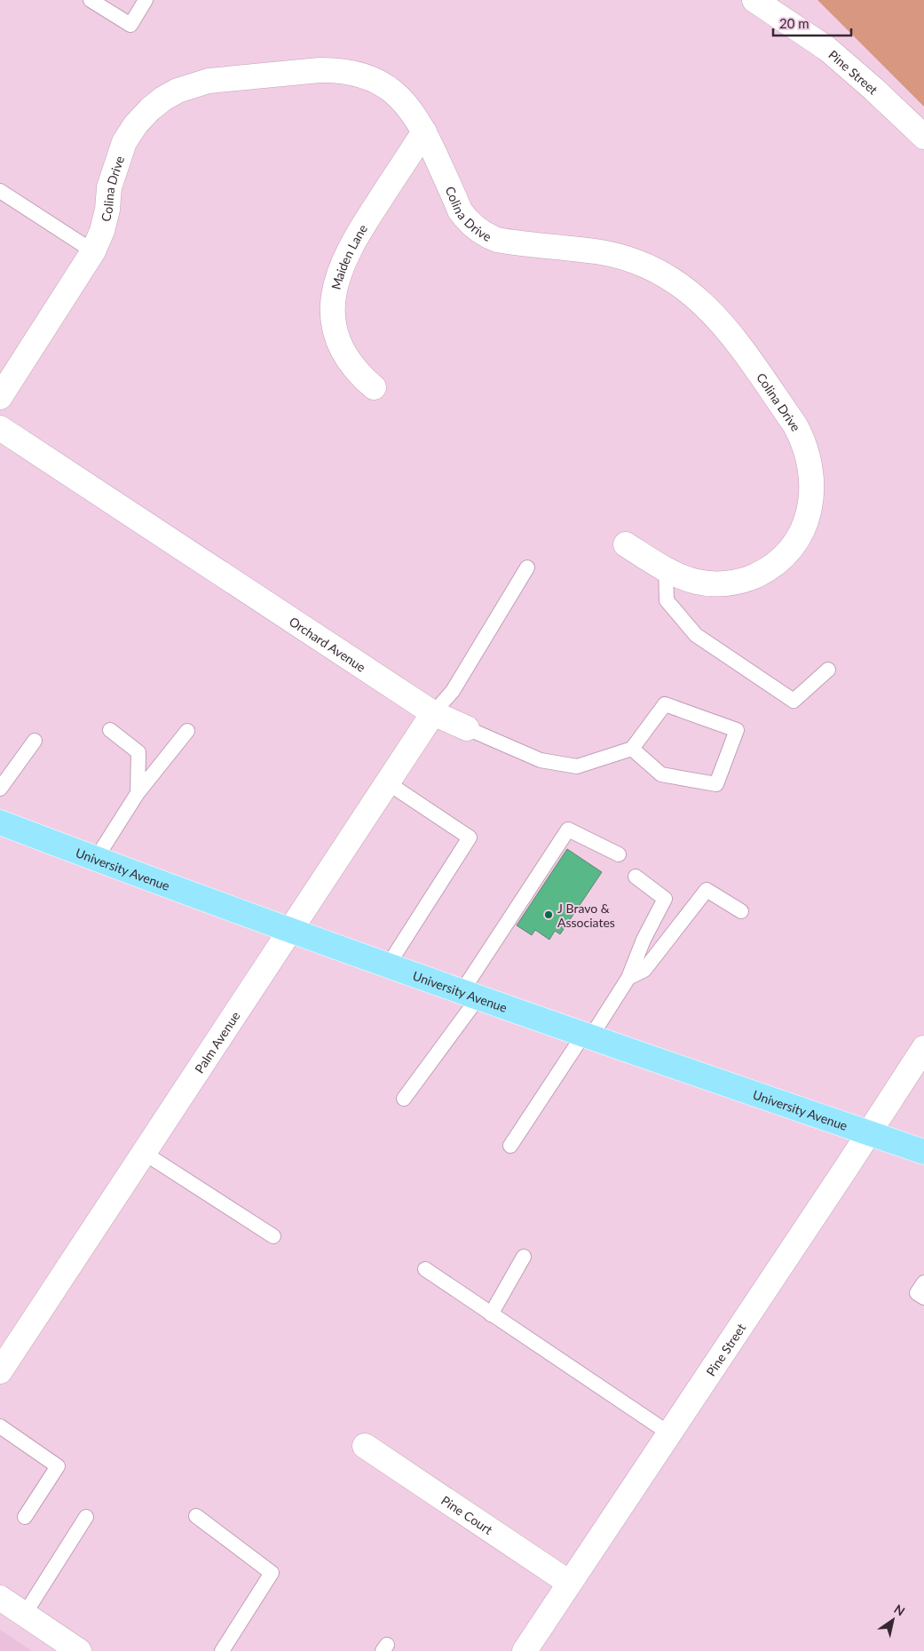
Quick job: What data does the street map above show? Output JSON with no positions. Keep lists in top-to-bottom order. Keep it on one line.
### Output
{"streets":{"main road":["University Avenue"],"street":["Pine Street","Colina Drive","Maiden Lane","Orchard Avenue","Palm Avenue","Pine Court"]},"crossings":[["Pine Street","University Avenue"],["Pine Street","Pine Court"],["Colina Drive","Maiden Lane"],["Orchard Avenue","Palm Avenue"],["University Avenue","Palm Avenue"]],"places":["J Bravo & Associates"],"scale_bar":"20 m","north":"top right"}
